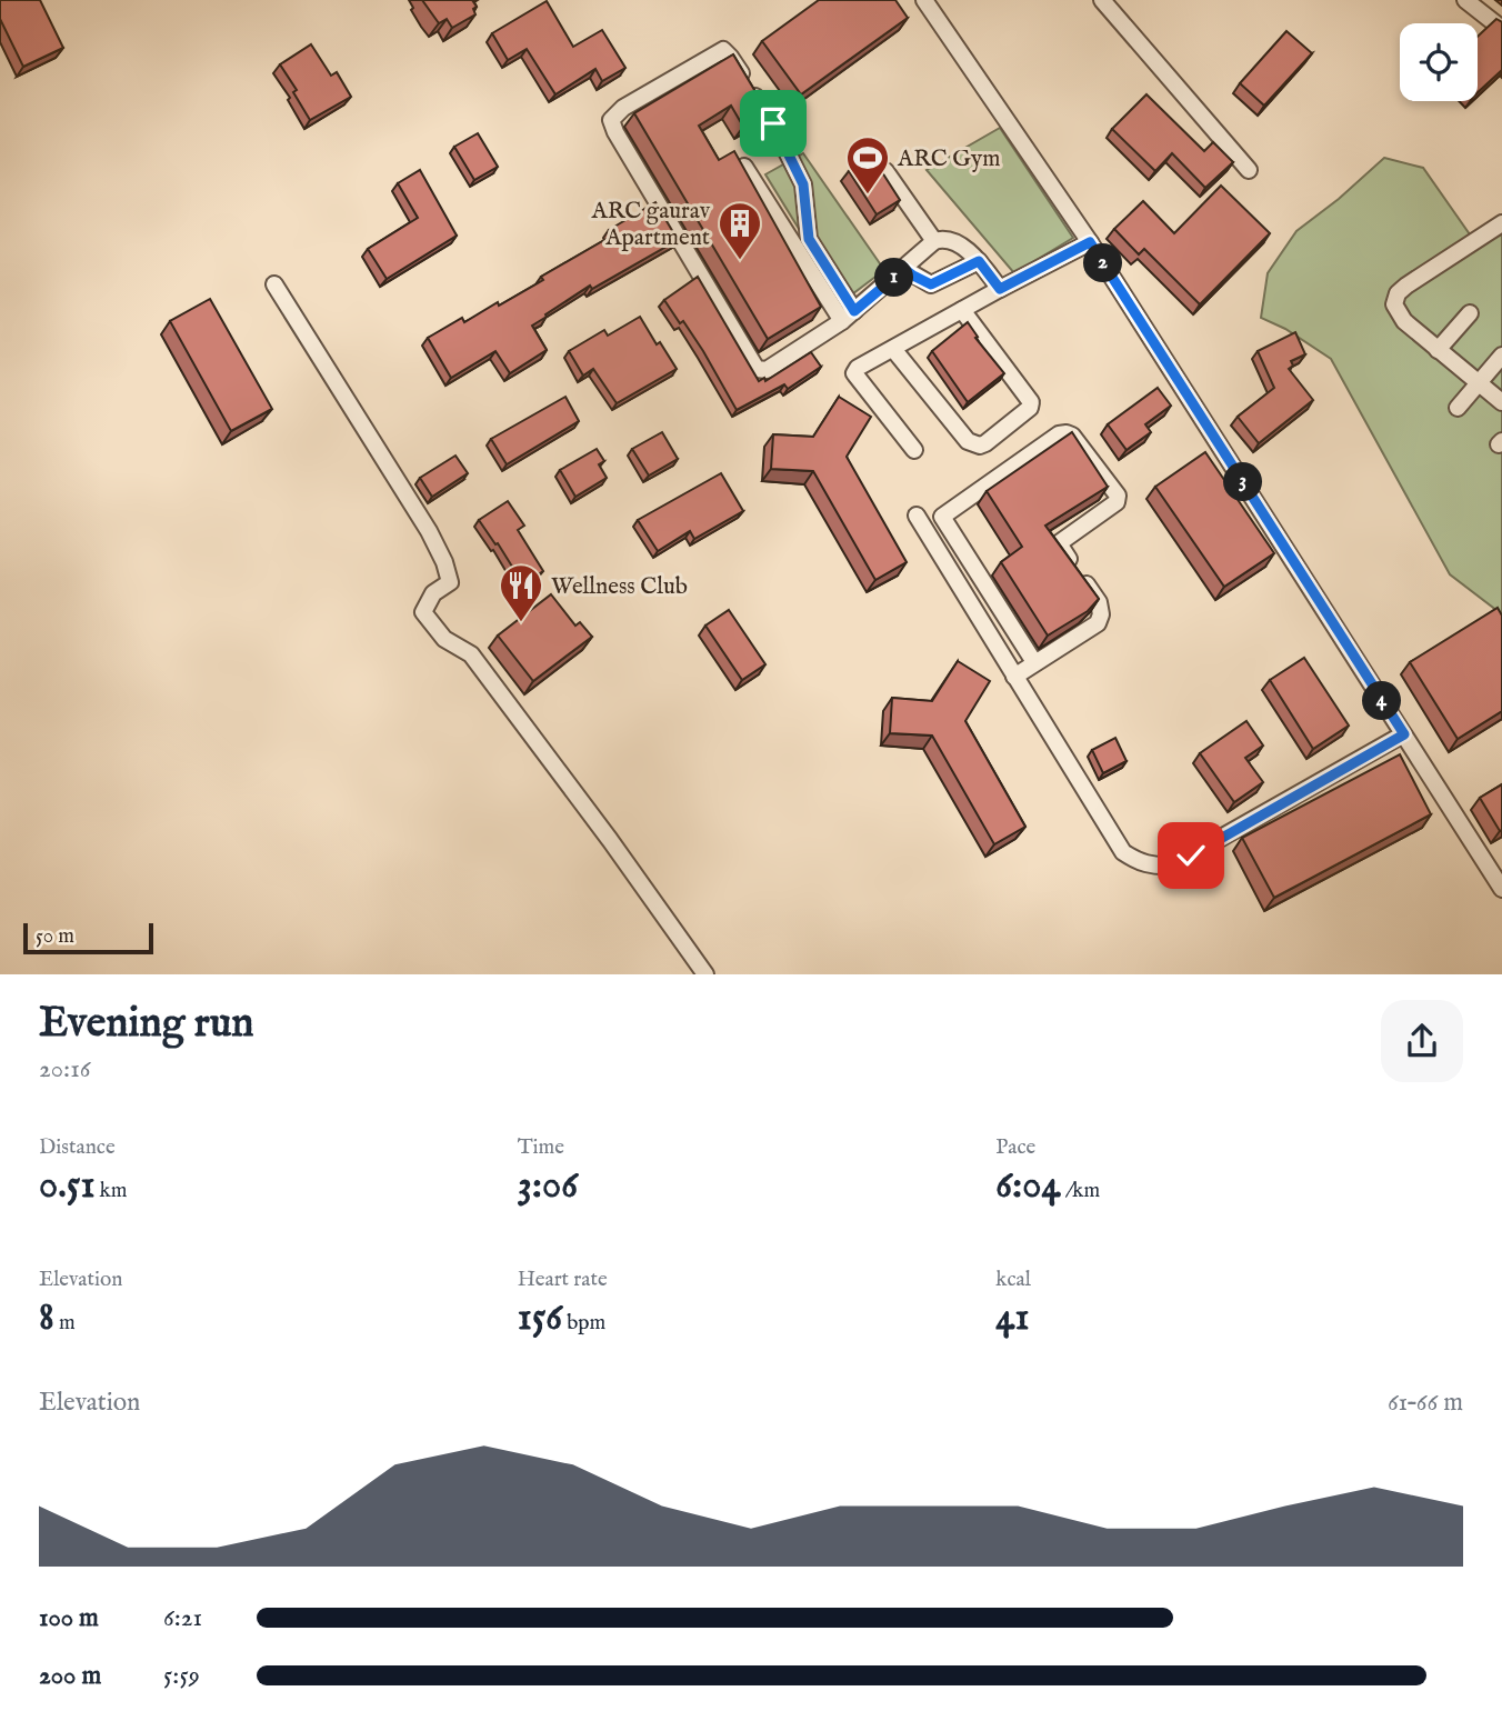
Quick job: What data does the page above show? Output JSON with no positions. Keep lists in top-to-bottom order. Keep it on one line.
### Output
{"places":{"sports":["ARC Gym"],"building":["ARC gaurav Apartment"],"restaurant":["Wellness Club"]},"scale_bar":"50 m","page":{"pins":["2","1","3","4"],"scale":"50 m","heading":["Evening run","20:16"],"stats":[["Distance","0.51 km"],["Time","3:06"],["Pace","6:04 /km"],["Elevation","8 m"],["Heart rate","156 bpm"],["kcal","41"]],"chart":["Elevation","61–66 m"],"list":[{"name":"100 m","note":"6:21"},{"name":"200 m","note":"5:59"}]}}
